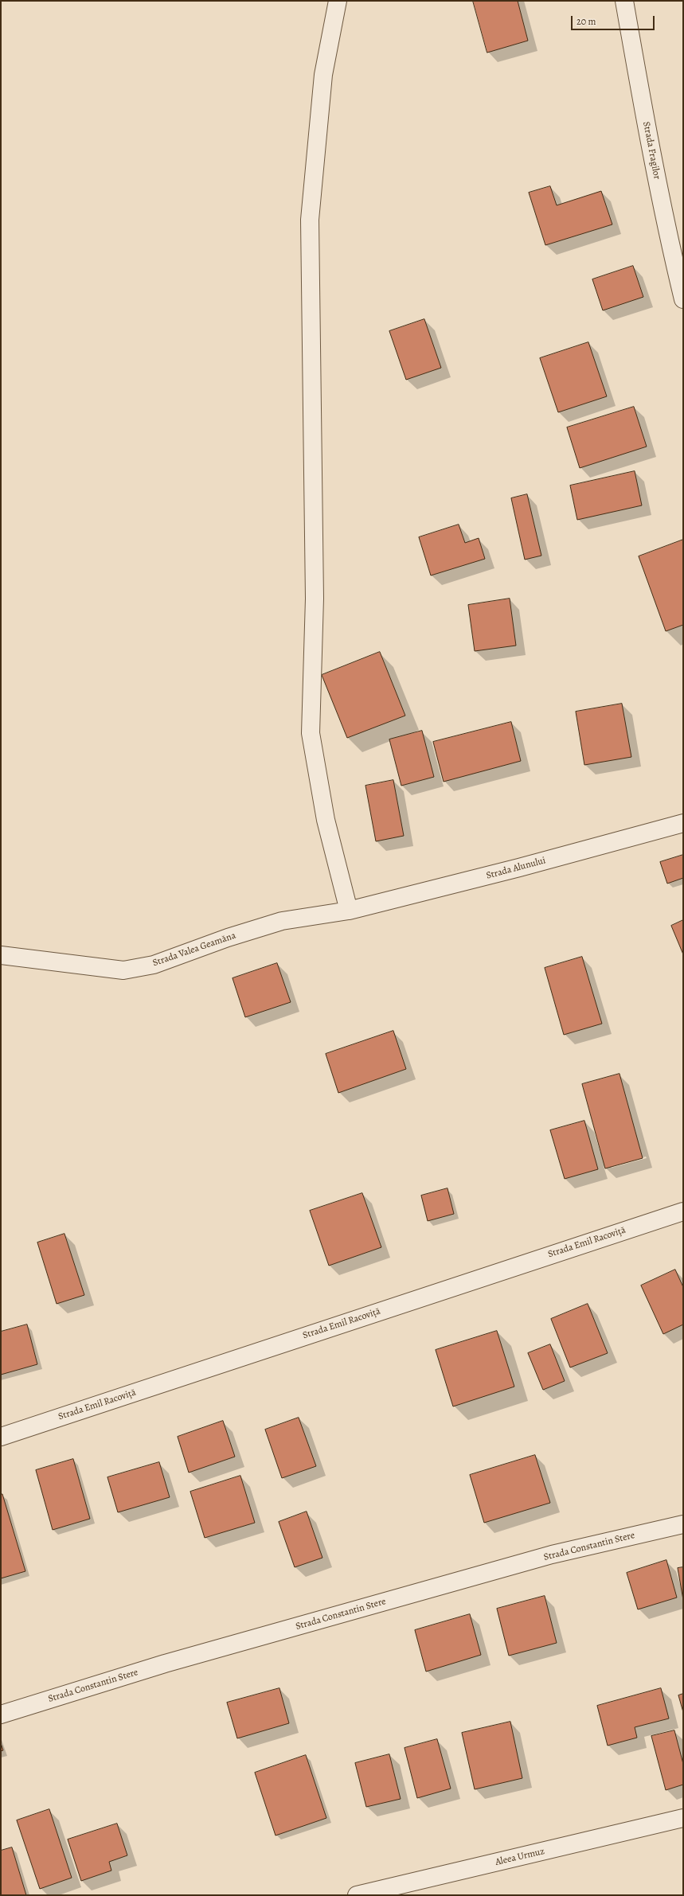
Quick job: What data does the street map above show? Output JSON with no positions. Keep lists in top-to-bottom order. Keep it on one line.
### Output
{"streets":{"street":["Strada Fragilor","Strada Alunului","Strada Valea Geamăna","Strada Emil Racoviță","Strada Constantin Stere","Aleea Urmuz"]},"crossings":[["Strada Alunului","Strada Valea Geamăna"]],"scale_bar":"20 m"}
